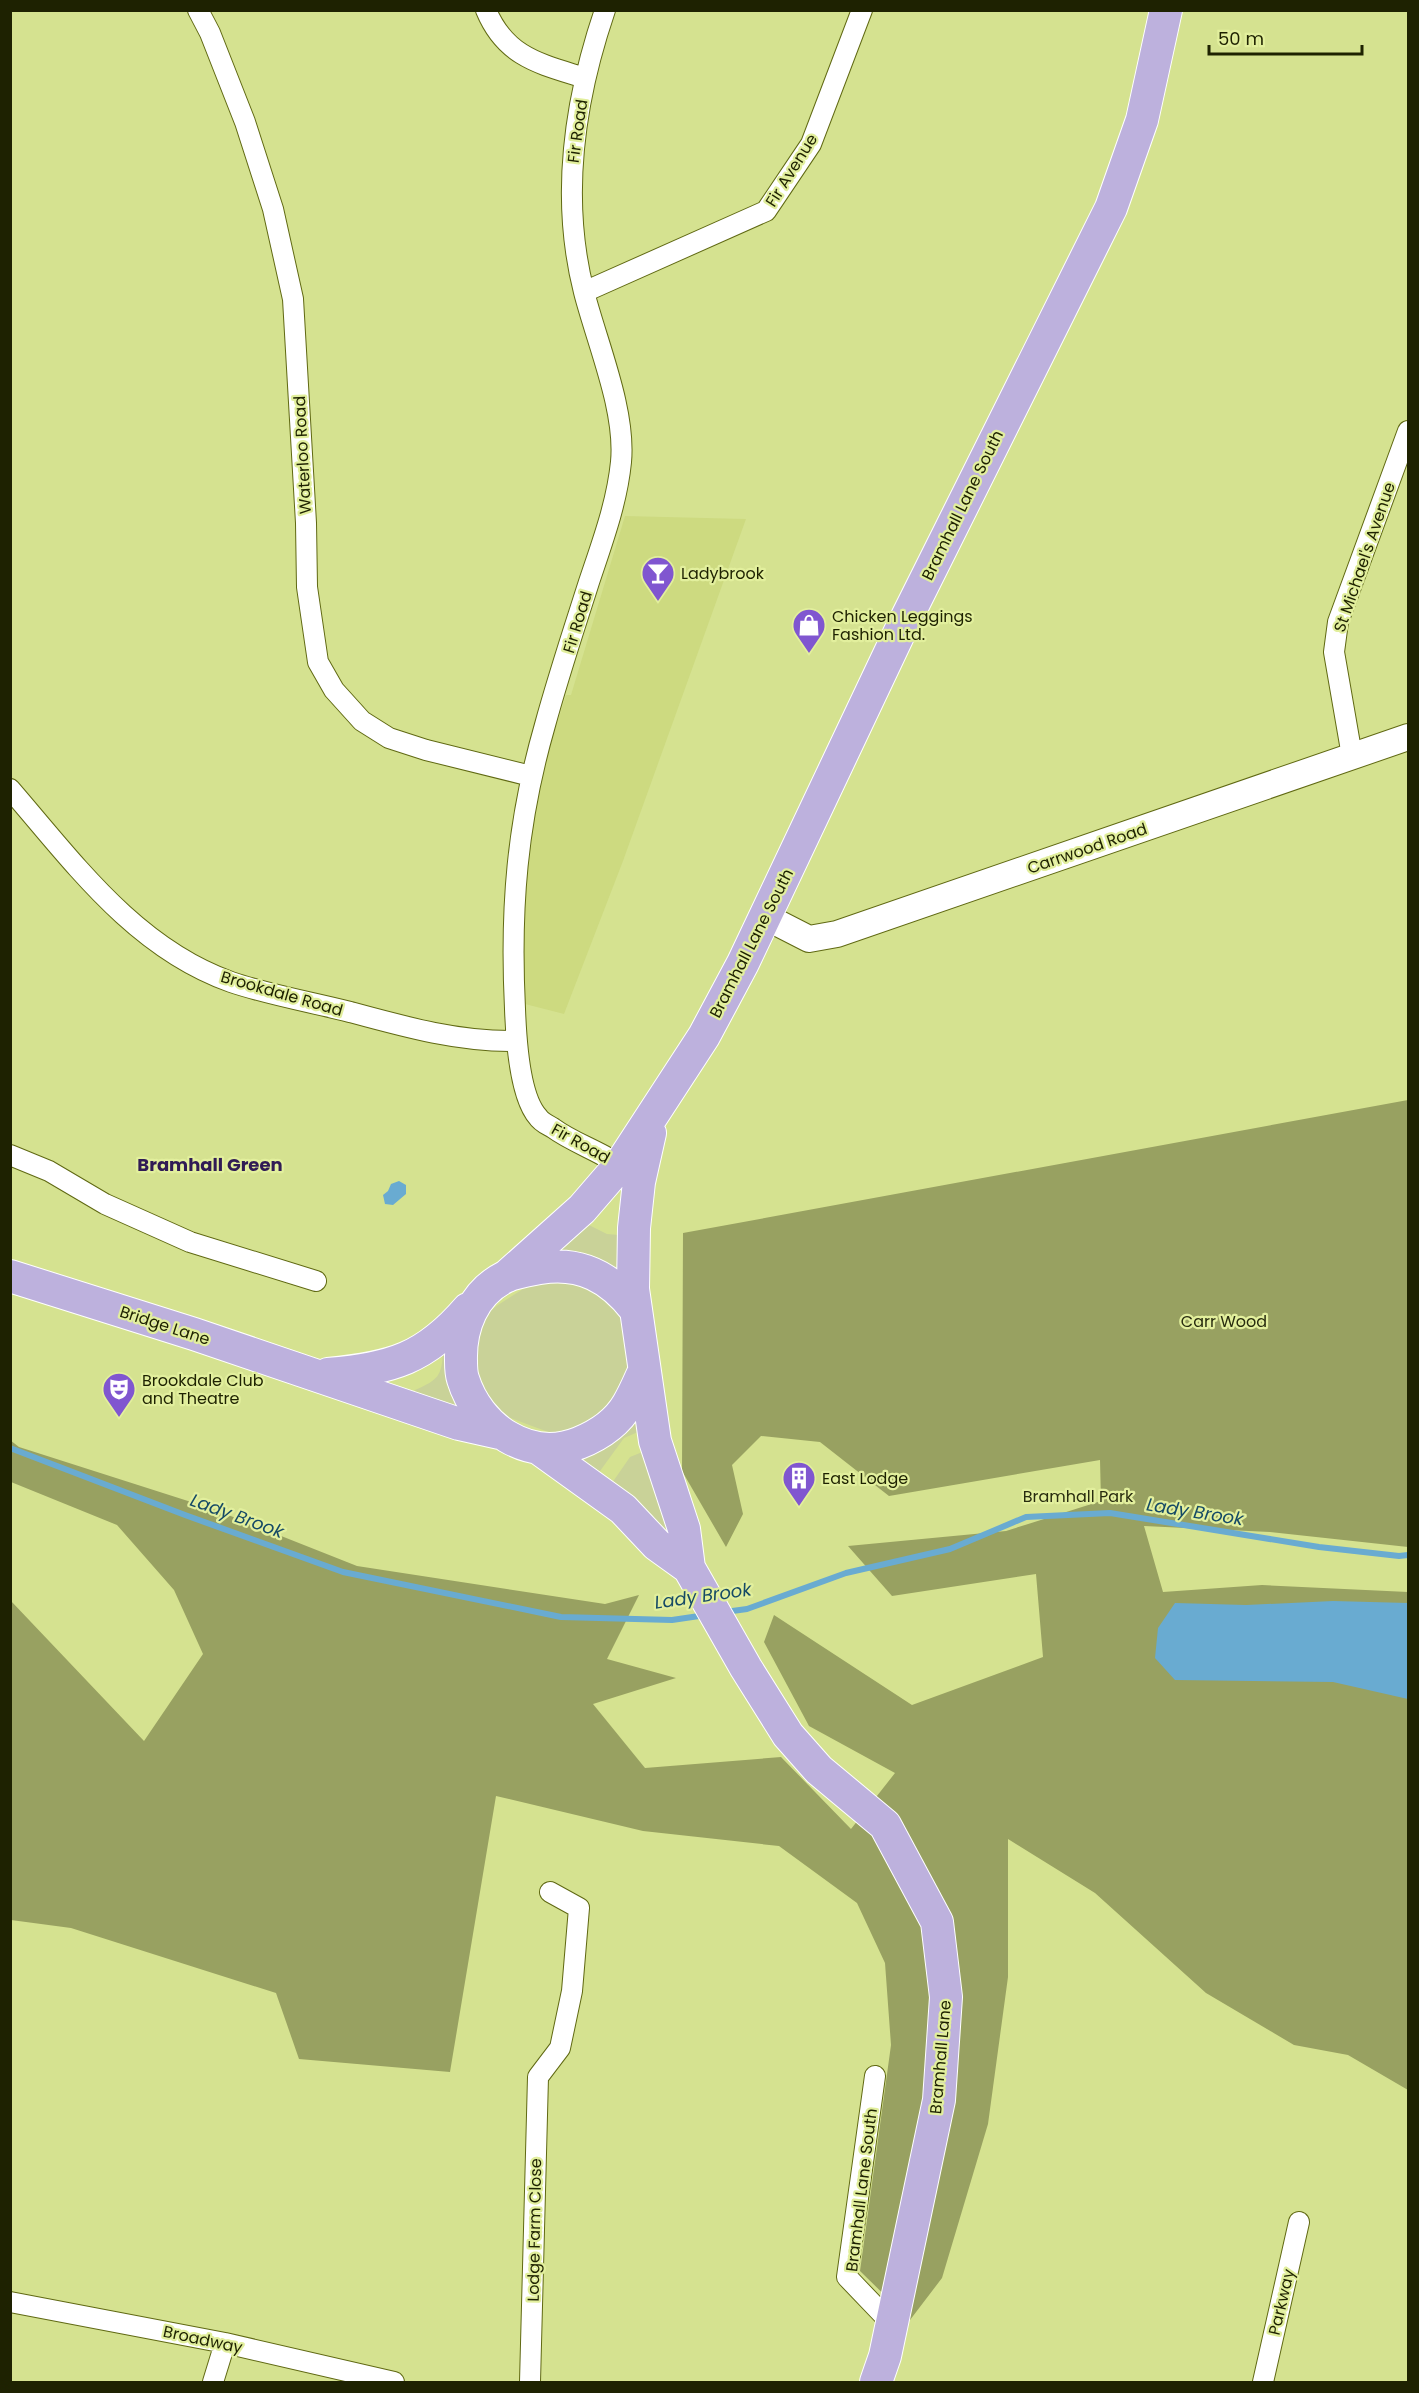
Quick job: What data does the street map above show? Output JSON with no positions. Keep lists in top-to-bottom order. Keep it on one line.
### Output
{"streets":{"main road":["Bramhall Lane South","Bridge Lane","Bramhall Lane"],"street":["Fir Road","Fir Avenue","Waterloo Road","St Michael's Avenue","Carrwood Road","Brookdale Road","Lodge Farm Close","Parkway","Broadway"]},"crossings":[["Fir Road","Fir Avenue"],["Fir Road","Waterloo Road"],["Fir Road","Bramhall Lane South"],["Fir Road","Brookdale Road"],["Bramhall Lane South","Carrwood Road"],["Bramhall Lane South","Bridge Lane"],["Bramhall Lane South","Bramhall Lane"],["St Michael's Avenue","Carrwood Road"]],"districts":["Bramhall Green"],"water":["Lady Brook"],"parks":["Carr Wood","Bramhall Park"],"places":{"bar":["Ladybrook"],"shop":["Chicken Leggings Fashion Ltd."],"theatre":["Brookdale Club and Theatre"],"building":["East Lodge"]},"scale_bar":"50 m"}
